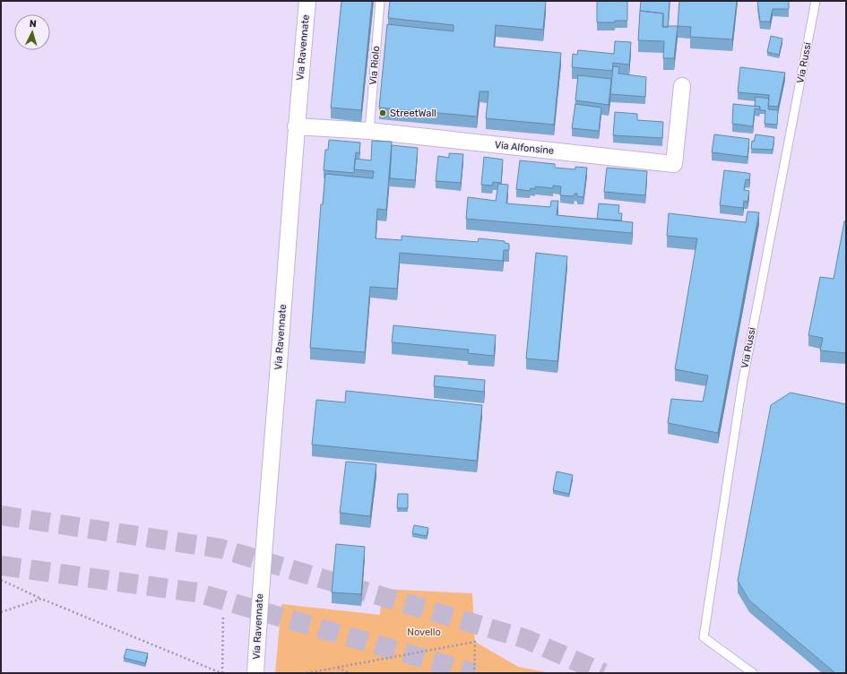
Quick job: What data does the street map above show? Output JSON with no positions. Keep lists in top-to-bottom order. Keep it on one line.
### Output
{"streets":{"street":["Via Ravennate","Via Alfonsine"],"lane":["Via Russi","Via Riolo"]},"crossings":[["Via Ravennate","Via Alfonsine"],["Via Riolo","Via Alfonsine"]],"parks":["Novello"],"places":["StreetWall"],"north":"top"}
